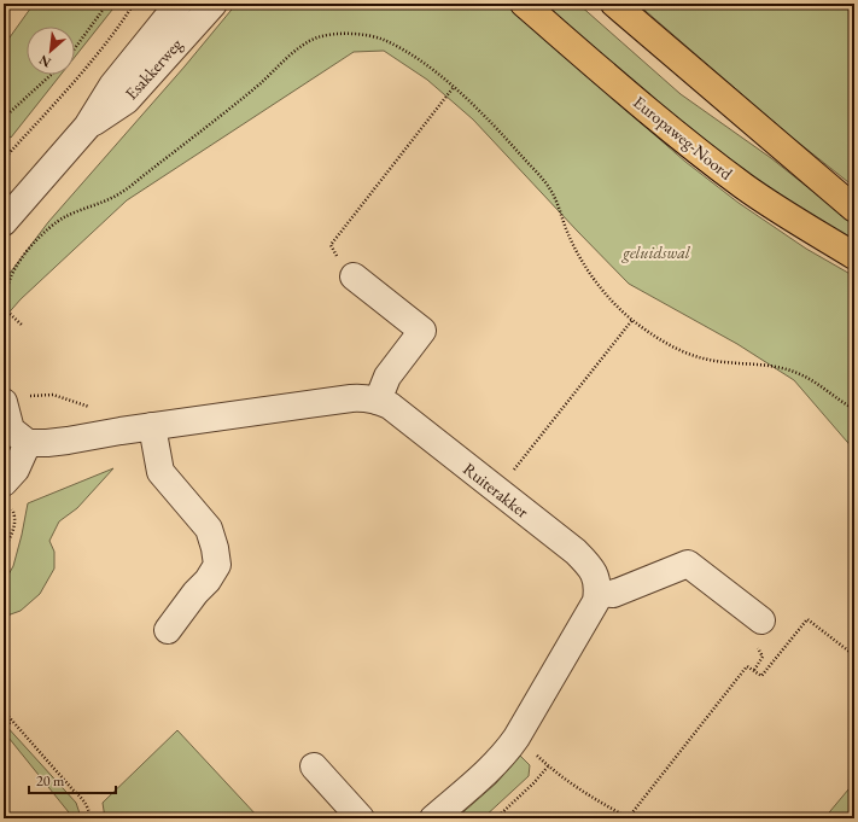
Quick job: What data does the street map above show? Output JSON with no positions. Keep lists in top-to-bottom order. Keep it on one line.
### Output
{"streets":{"main road":["Europaweg-Noord"],"street":["Esakkerweg","Ruiterakker"]},"parks":["geluidswal"],"scale_bar":"20 m","north":"bottom left"}
